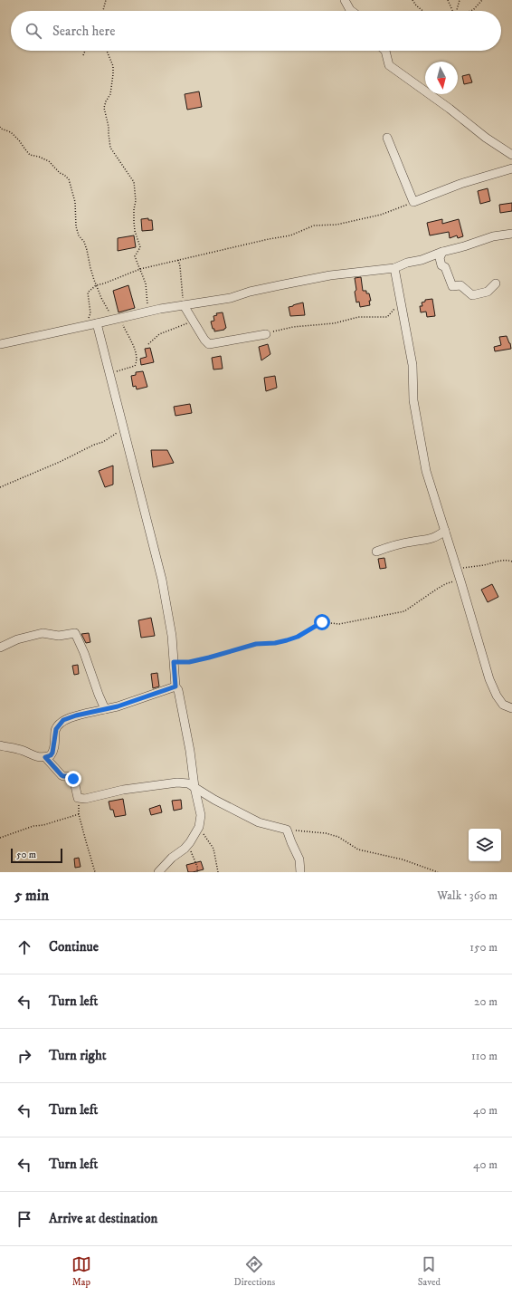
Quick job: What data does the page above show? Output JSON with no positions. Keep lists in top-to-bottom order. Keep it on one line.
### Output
{"scale_bar":"50 m","north":"bottom","page":{"search":"Search here","scale":"50 m","heading":["5 min","Walk · 360 m"],"list":[["Continue","150 m"],["Turn left","20 m"],["Turn right","110 m"],["Turn left","40 m"],["Turn left","40 m"],"Arrive at destination"],"nav":["Map","Directions","Saved"]}}
